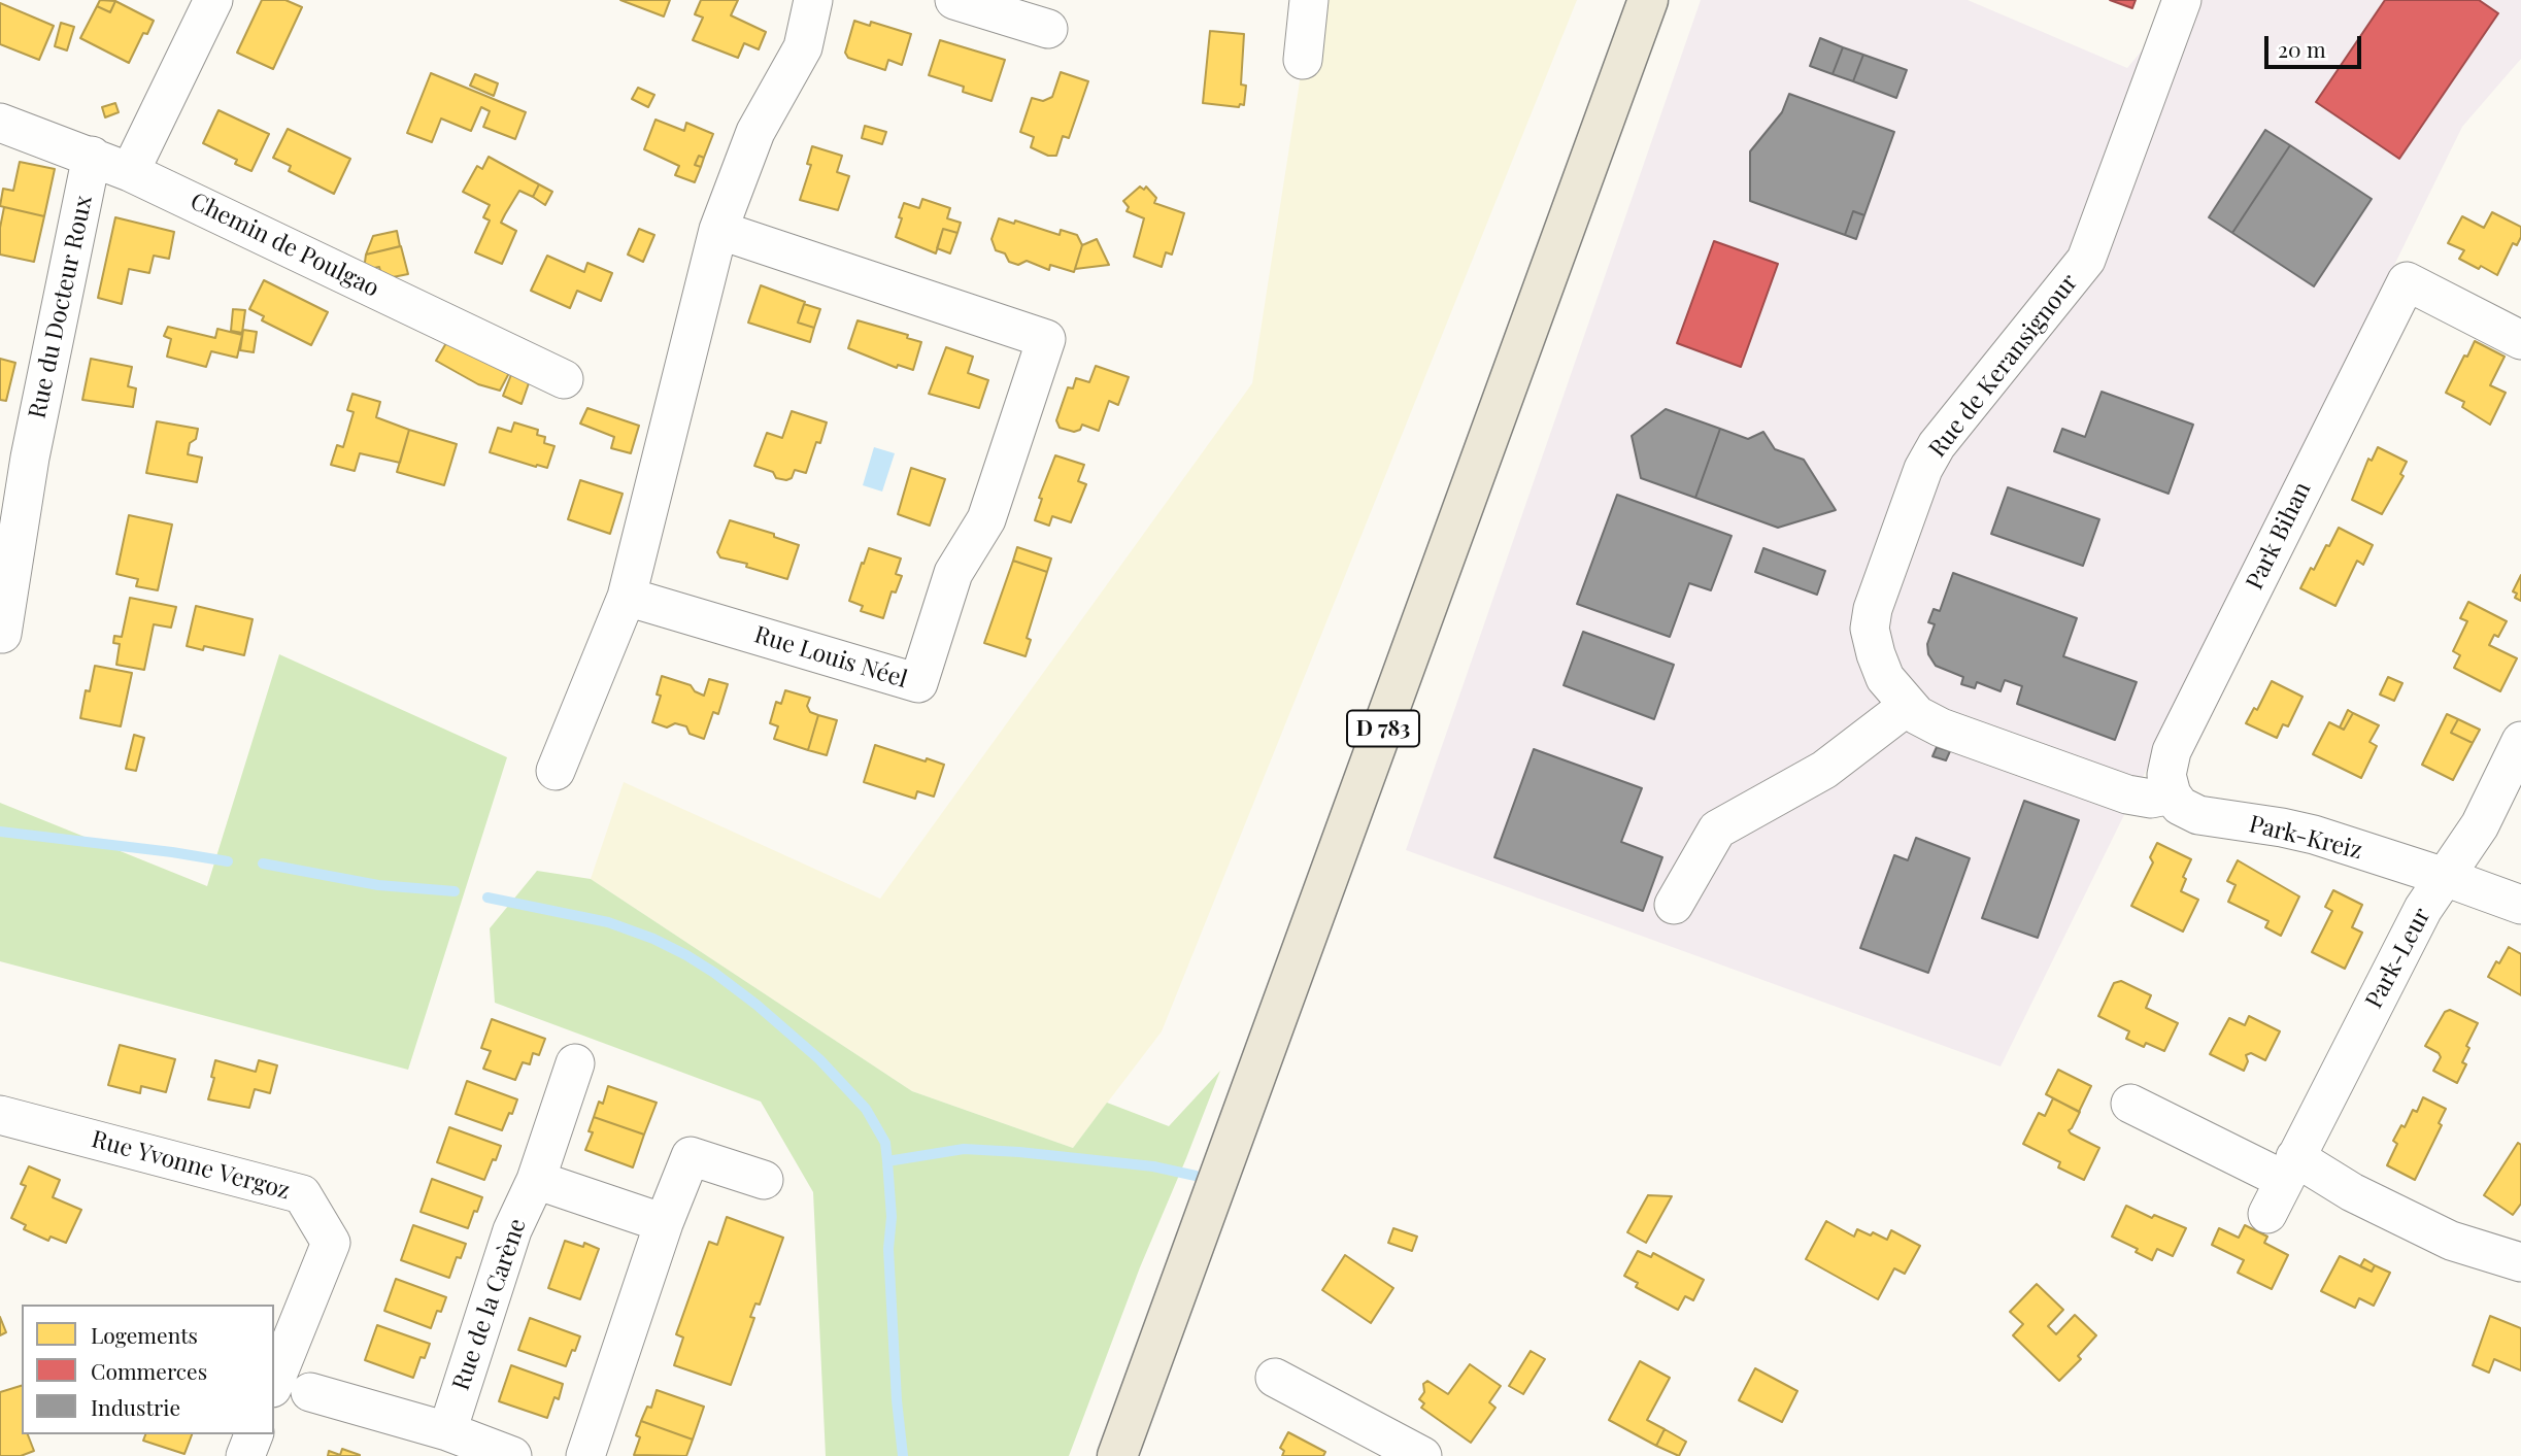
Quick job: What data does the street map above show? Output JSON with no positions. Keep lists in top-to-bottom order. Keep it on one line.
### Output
{"streets":{"main road":["D 783"],"street":["Chemin de Poulgao","Rue du Docteur Roux","Rue de Keransignour","Park Bihan","Rue Louis Néel","Park-Kreiz","Park-Leur","Rue Yvonne Vergoz","Rue de la Carène"]},"crossings":[["Chemin de Poulgao","Rue du Docteur Roux"],["Rue de Keransignour","Park Bihan"],["Rue de Keransignour","Park-Kreiz"],["Park Bihan","Park-Kreiz"],["Park-Kreiz","Park-Leur"]],"legend":["Logements","Commerces","Industrie"],"scale_bar":"20 m"}
